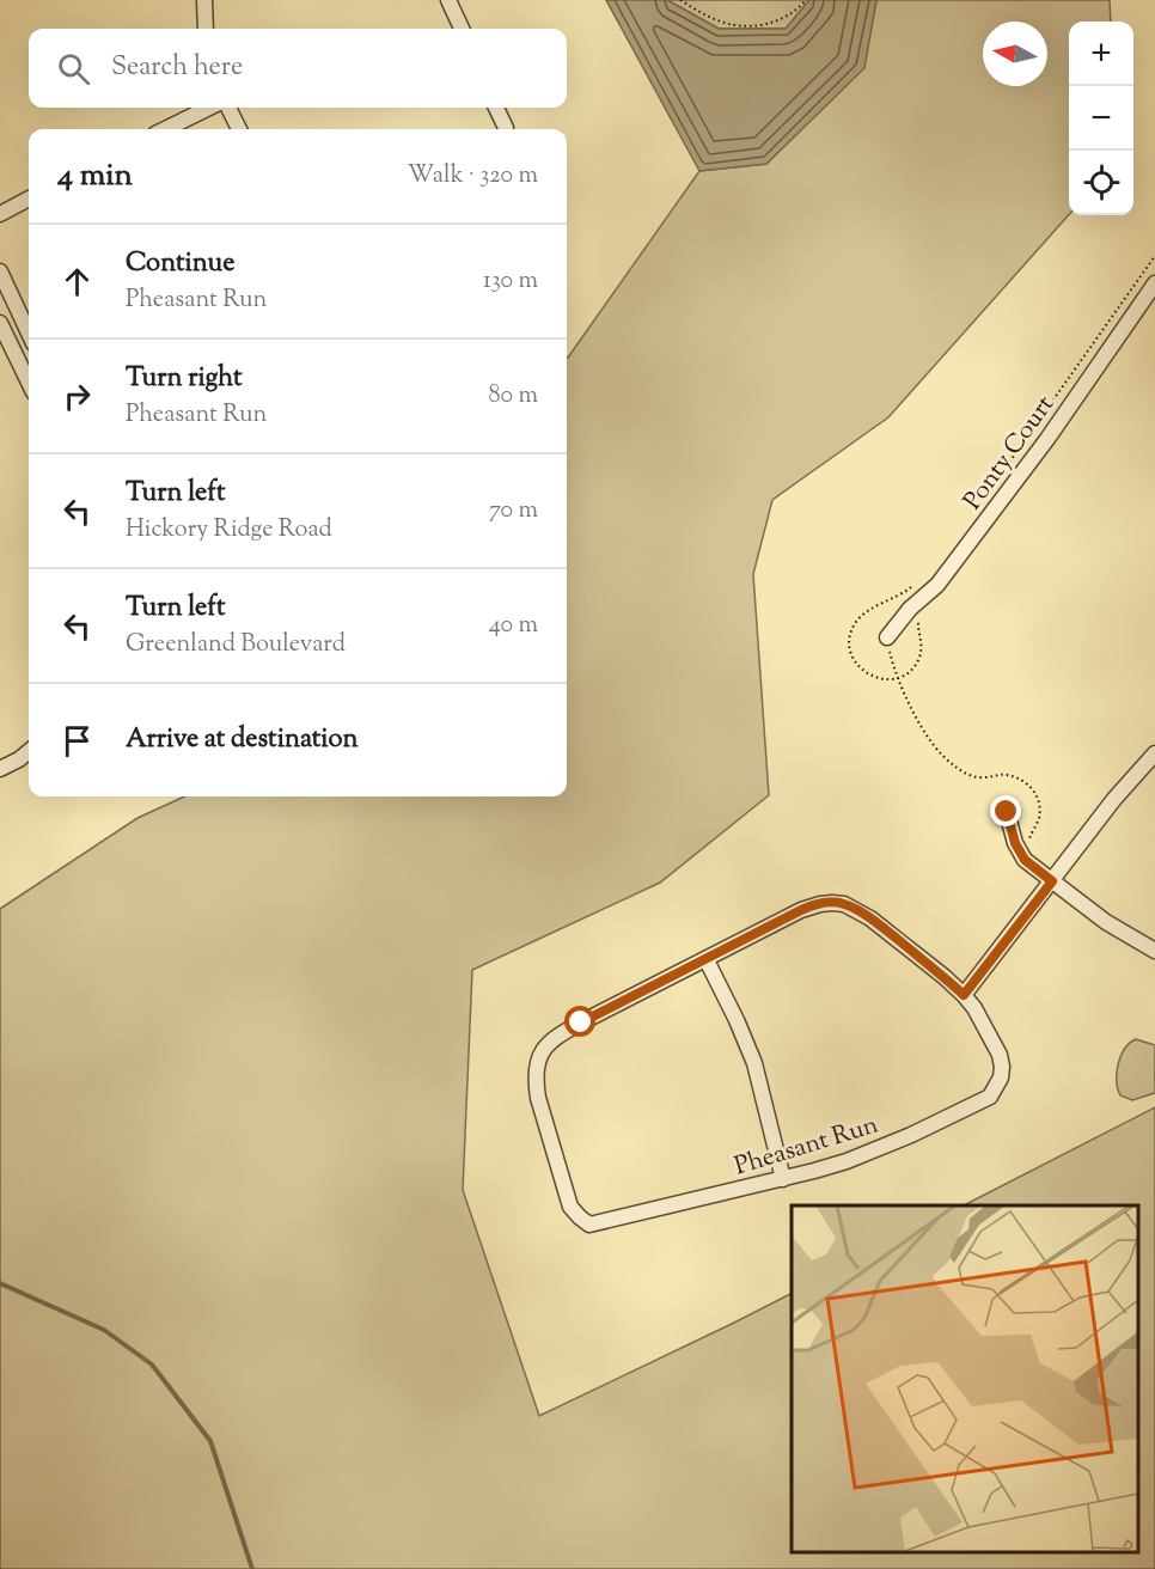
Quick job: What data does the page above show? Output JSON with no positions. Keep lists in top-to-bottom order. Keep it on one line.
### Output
{"streets":{"street":["Ponty Court","Pheasant Run"]},"north":"left","page":{"map_buttons":["+","−"],"search":"Search here","heading":["4 min","Walk · 320 m"],"list":[["Continue","Pheasant Run","130 m"],["Turn right","Pheasant Run","80 m"],["Turn left","Hickory Ridge Road","70 m"],["Turn left","Greenland Boulevard","40 m"],"Arrive at destination"]}}
